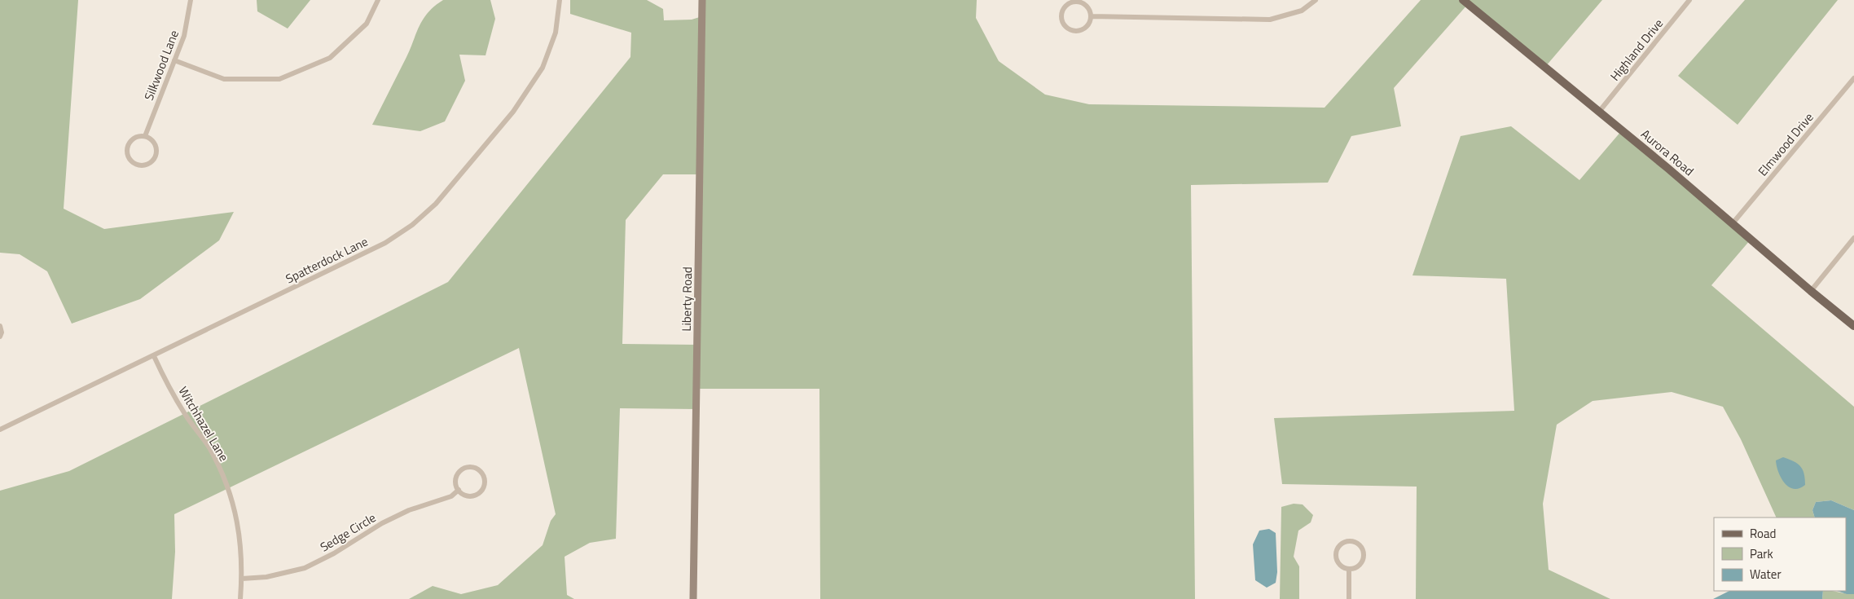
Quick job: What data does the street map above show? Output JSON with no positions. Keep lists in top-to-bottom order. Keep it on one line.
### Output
{"streets":{"main road":["Aurora Road"],"street":["Highland Drive","Silkwood Lane","Elmwood Drive","Spatterdock Lane","Liberty Road","Witchhazel Lane","Sedge Circle"]},"crossings":[["Highland Drive","Aurora Road"],["Elmwood Drive","Aurora Road"],["Spatterdock Lane","Witchhazel Lane"],["Witchhazel Lane","Sedge Circle"]],"legend":["Road","Park","Water"]}
